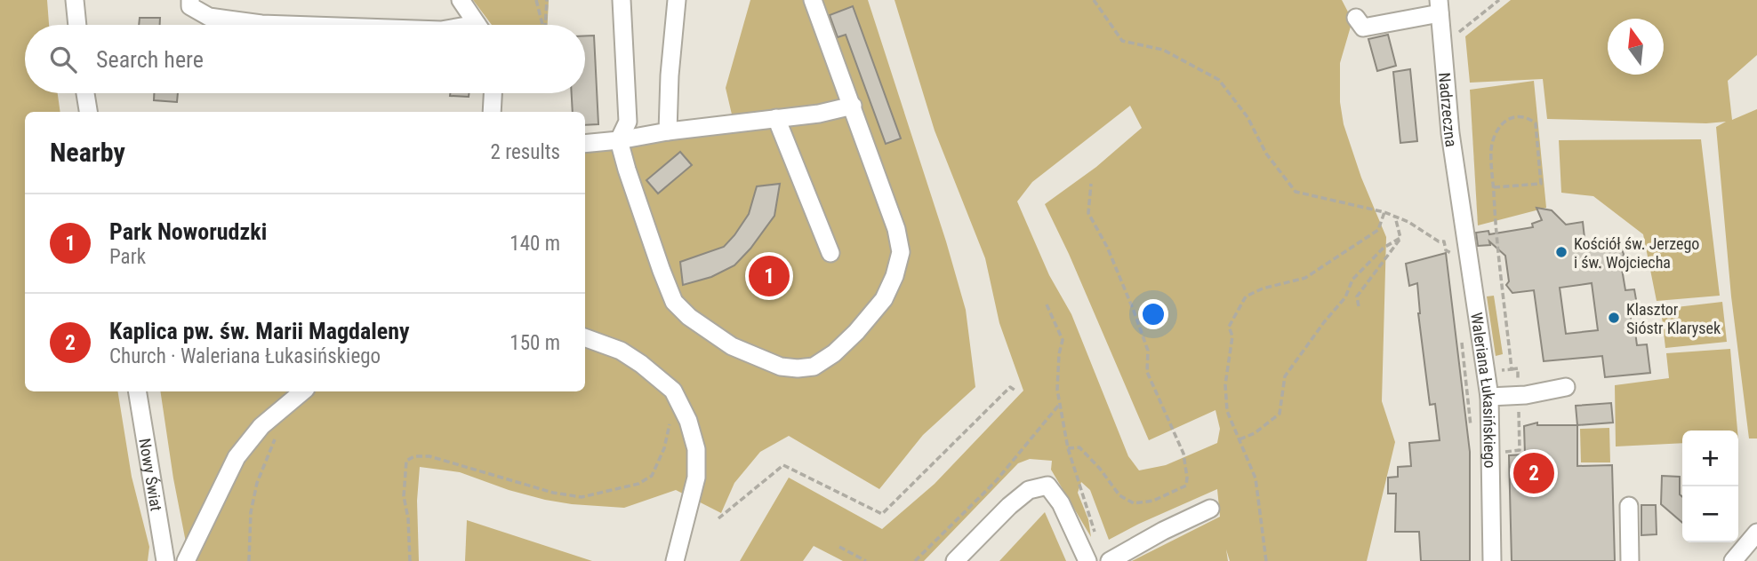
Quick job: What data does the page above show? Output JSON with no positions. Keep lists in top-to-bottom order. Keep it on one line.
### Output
{"streets":{"street":["Nadrzeczna","Waleriana Łukasińskiego","Nowy Świat"]},"crossings":[["Nadrzeczna","Waleriana Łukasińskiego"]],"places":["Kościół św. Jerzego i św. Wojciecha","Klasztor Sióstr Klarysek"],"north":"top","page":{"search":"Search here","heading":["Nearby","2 results"],"list":[{"mark":"1","name":"Park Noworudzki","note":"Park","value":"140 m"},{"mark":"2","name":"Kaplica pw. św. Marii Magdaleny","note":"Church · Waleriana Łukasińskiego","value":"150 m"}],"pins":["1","2"],"map_buttons":["+","−"]}}
